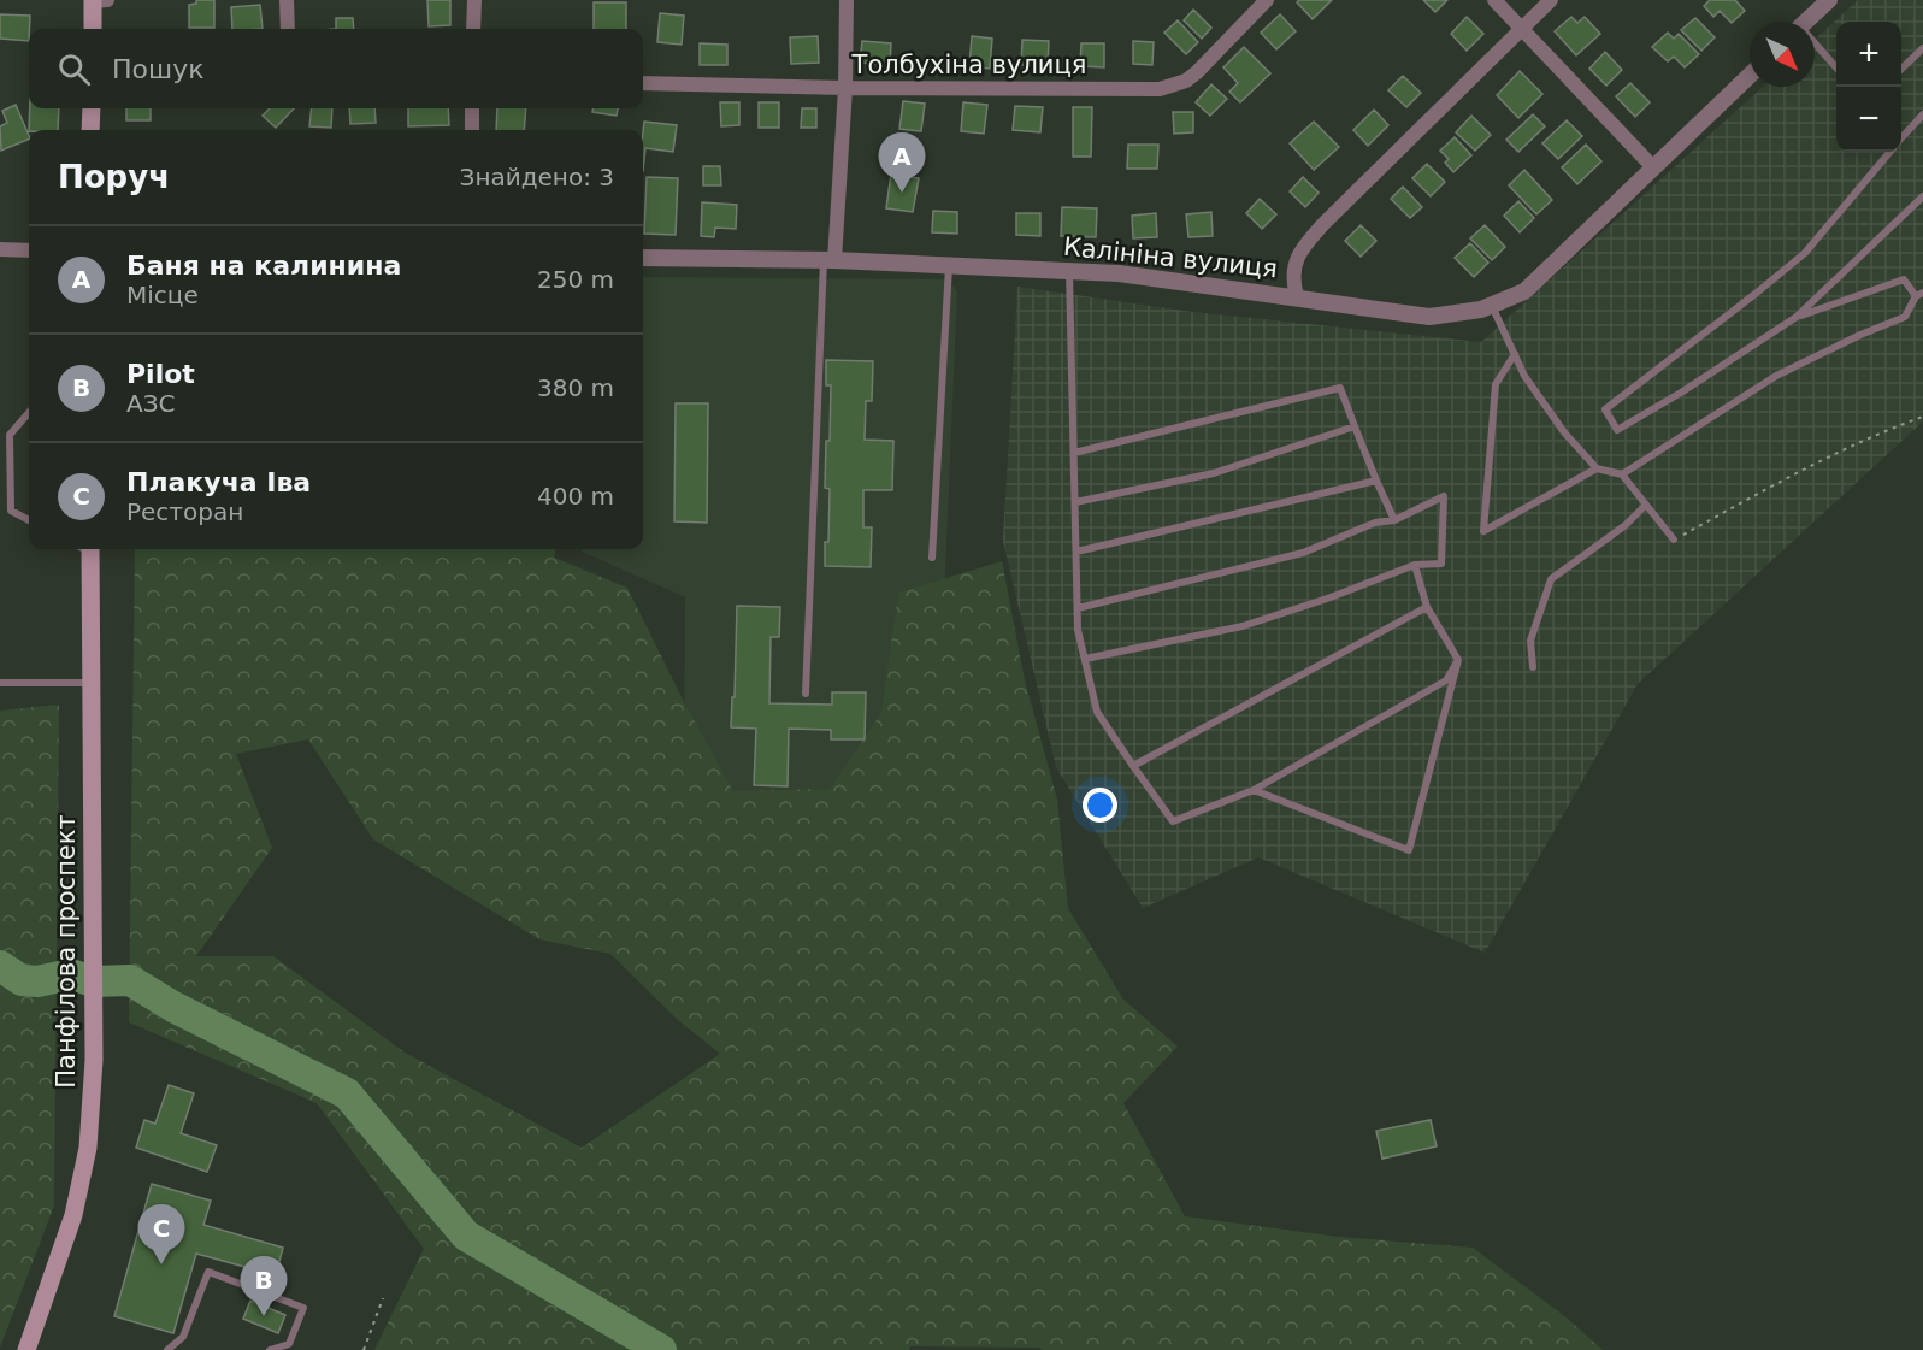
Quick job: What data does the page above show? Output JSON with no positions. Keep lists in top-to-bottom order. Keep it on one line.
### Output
{"streets":{"main road":["Панфілова проспект"],"street":["Толбухіна вулиця","Калініна вулиця"]},"north":"bottom right","page":{"map_buttons":["+","−"],"search":"Пошук","heading":["Поруч","Знайдено: 3"],"pins":["A","C","B"],"list":[{"mark":"A","name":"Баня на калинина","note":"Місце","value":"250 m"},{"mark":"B","name":"Pilot","note":"АЗС","value":"380 m"},{"mark":"C","name":"Плакуча Іва","note":"Ресторан","value":"400 m"}]}}
